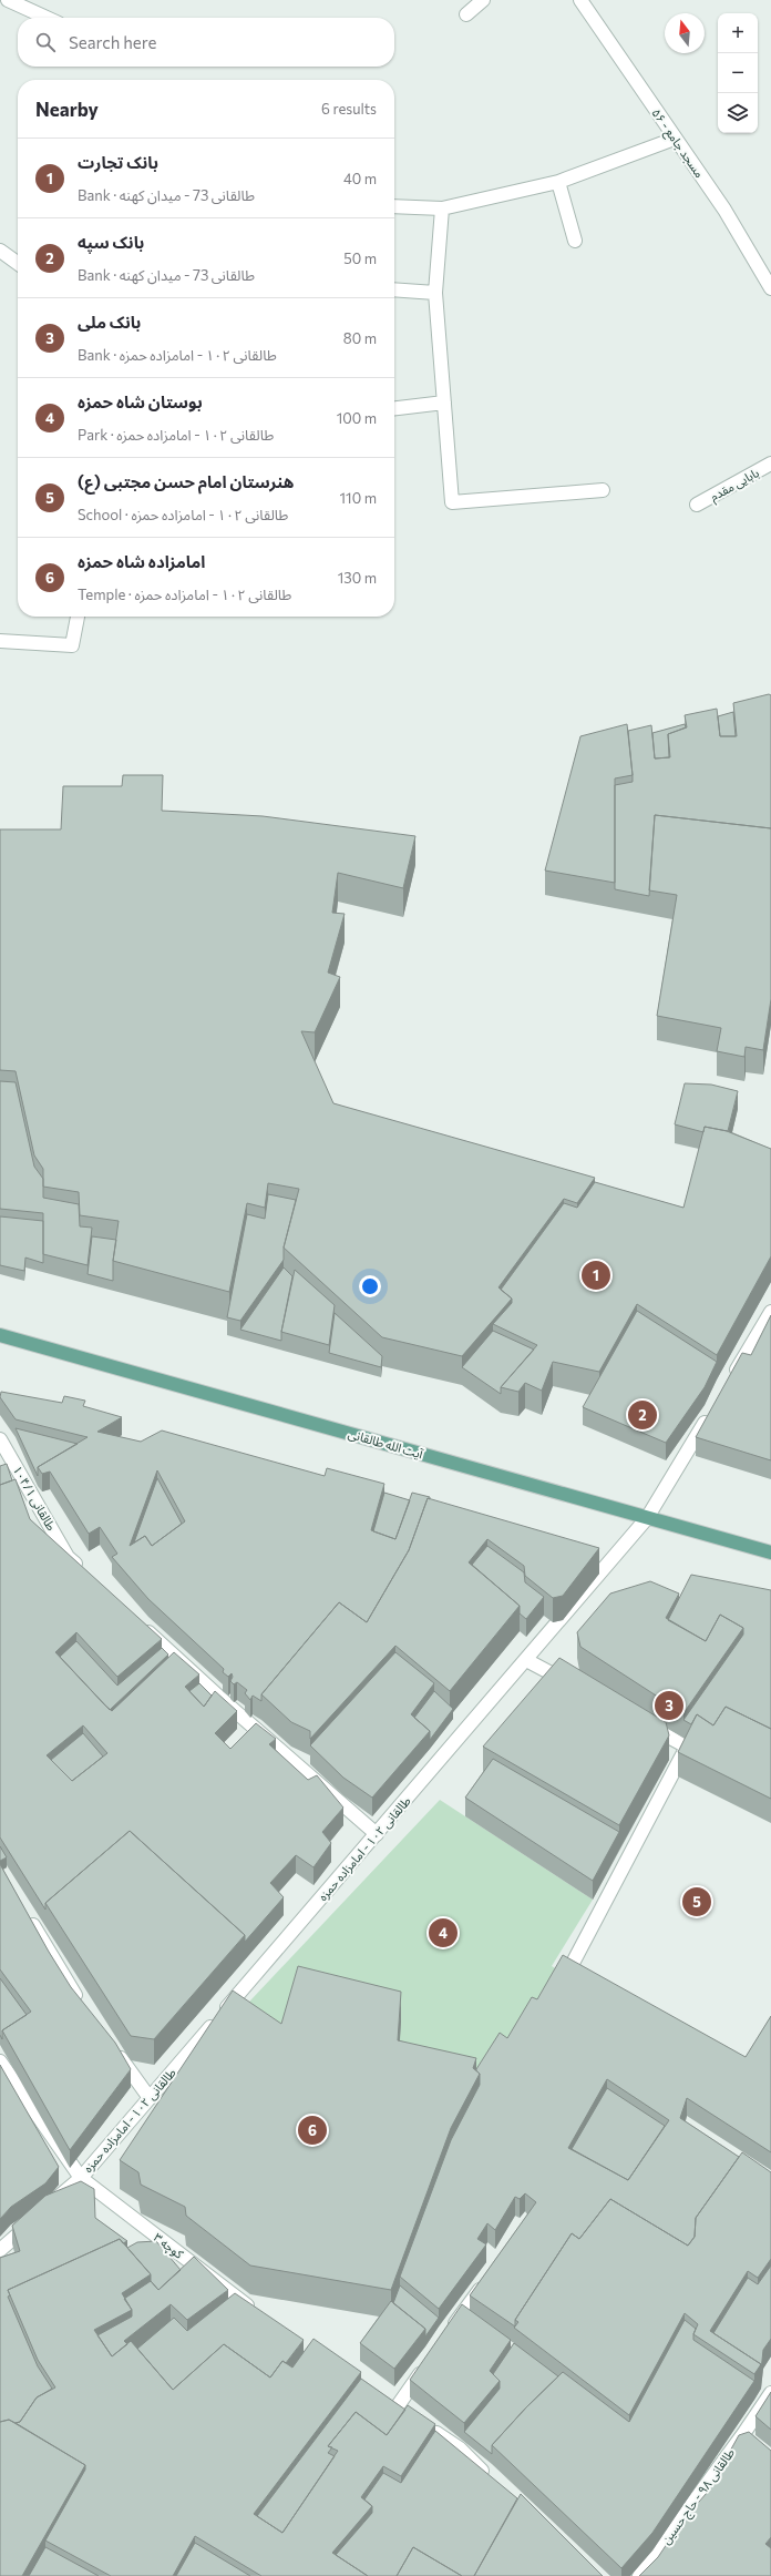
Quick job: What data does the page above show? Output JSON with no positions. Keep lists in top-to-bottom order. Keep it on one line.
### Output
{"streets":{"main road":["آیت الله طالقانی"],"street":["۵۶ - مسجد جامع","بابایی مقدم","طالقانی ۱۰۴/۱","طالقانی ۱۰۲ - امامزاده حمزه","کوچه ۳","طالقانی ۹۸ - حاج حسین"]},"crossings":[["آیت الله طالقانی","طالقانی ۱۰۲ - امامزاده حمزه"],["طالقانی ۱۰۲ - امامزاده حمزه","کوچه ۳"]],"north":"top","page":{"map_buttons":["+","−"],"search":"Search here","heading":["Nearby","6 results"],"list":[{"mark":"1","name":"بانک تجارت","note":"Bank · طالقانی 73 - میدان کهنه","value":"40 m"},{"mark":"2","name":"بانک سپه","note":"Bank · طالقانی 73 - میدان کهنه","value":"50 m"},{"mark":"3","name":"بانک ملی","note":"Bank · طالقانی ۱۰۲ - امامزاده حمزه","value":"80 m"},{"mark":"4","name":"بوستان شاه حمزه","note":"Park · طالقانی ۱۰۲ - امامزاده حمزه","value":"100 m"},{"mark":"5","name":"هنرستان امام حسن مجتبی (ع)","note":"School · طالقانی ۱۰۲ - امامزاده حمزه","value":"110 m"},{"mark":"6","name":"امامزاده شاه حمزه","note":"Temple · طالقانی ۱۰۲ - امامزاده حمزه","value":"130 m"}],"pins":["1","2","3","5","4","6"]}}
